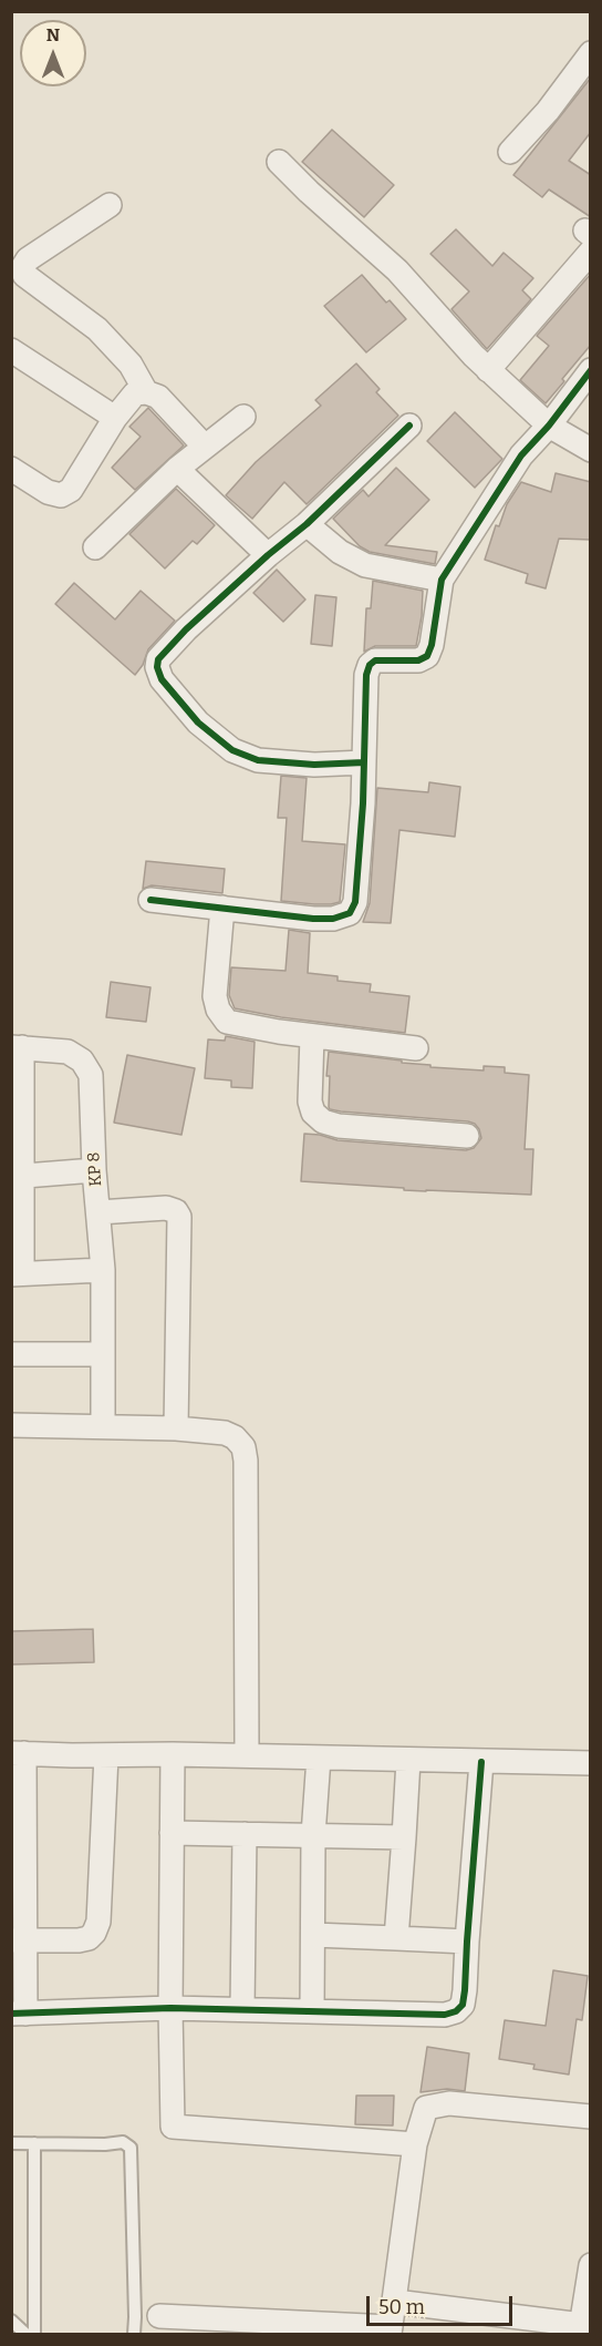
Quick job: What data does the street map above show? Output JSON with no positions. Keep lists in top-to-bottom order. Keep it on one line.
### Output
{"streets":{"street":["KP 8"]},"scale_bar":"50 m","north":"top"}
